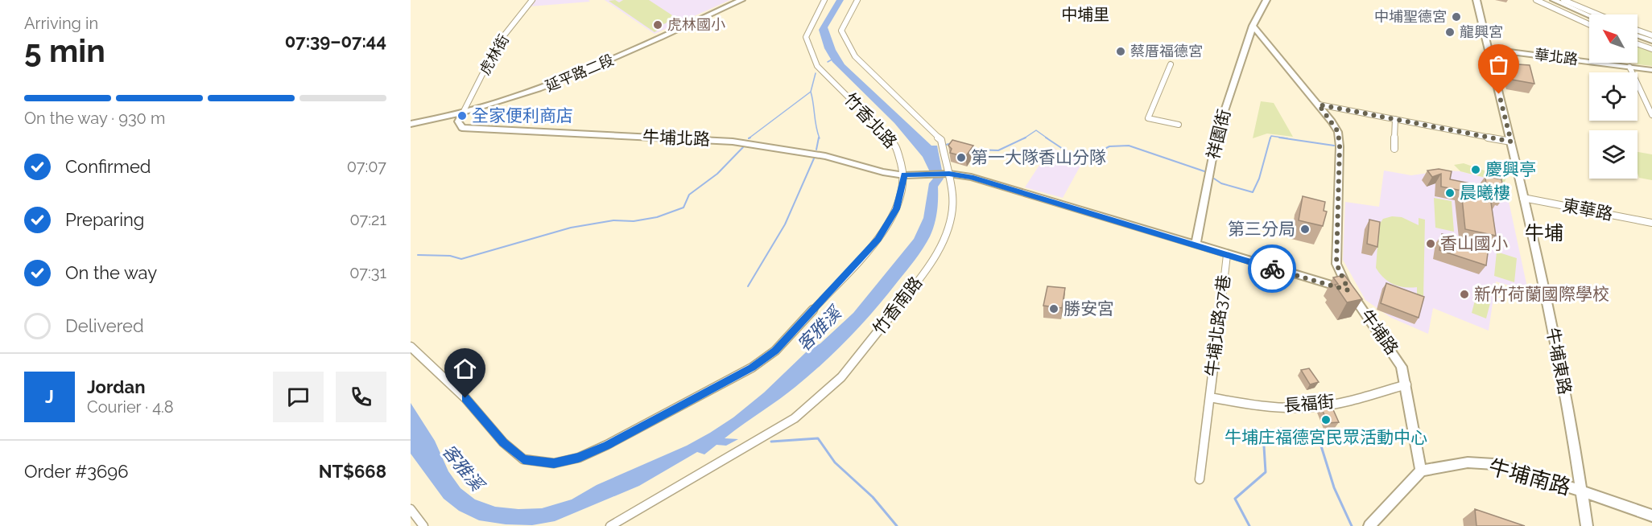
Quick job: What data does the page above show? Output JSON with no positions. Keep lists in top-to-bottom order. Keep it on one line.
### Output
{"streets":{"street":["虎林街","華北路","延平路二段","竹香北路","祥園街","牛埔北路","東華路","竹香南路","牛埔北路37巷","牛埔路","牛埔東路","長福街","牛埔南路"]},"crossings":[["虎林街","延平路二段"],["虎林街","牛埔北路"],["華北路","牛埔東路"],["延平路二段","牛埔北路"],["竹香北路","牛埔北路"],["祥園街","牛埔路"],["東華路","牛埔東路"],["牛埔北路37巷","長福街"],["牛埔路","長福街"],["牛埔路","牛埔南路"],["牛埔東路","牛埔南路"]],"districts":["中埔里","牛埔"],"water":["客雅溪"],"places":["中埔聖德宮","虎林國小","龍興宮","蔡厝福德宮","全家便利商店","第一大隊香山分隊","慶興亭","晨曦樓","第三分局","香山國小","新竹荷蘭國際學校","勝安宮","牛埔庄福德宮民眾活動中心"],"north":"top left","page":{"heading":["5 min","Arriving in","07:39–07:44"],"panel":["Jordan","Courier · 4.8","Order #3696","NT$668"],"bar":"On the way · 930 m","list":[["Confirmed","07:07"],["Preparing","07:21"],["On the way","07:31"],"Delivered"],"round":"J"}}
